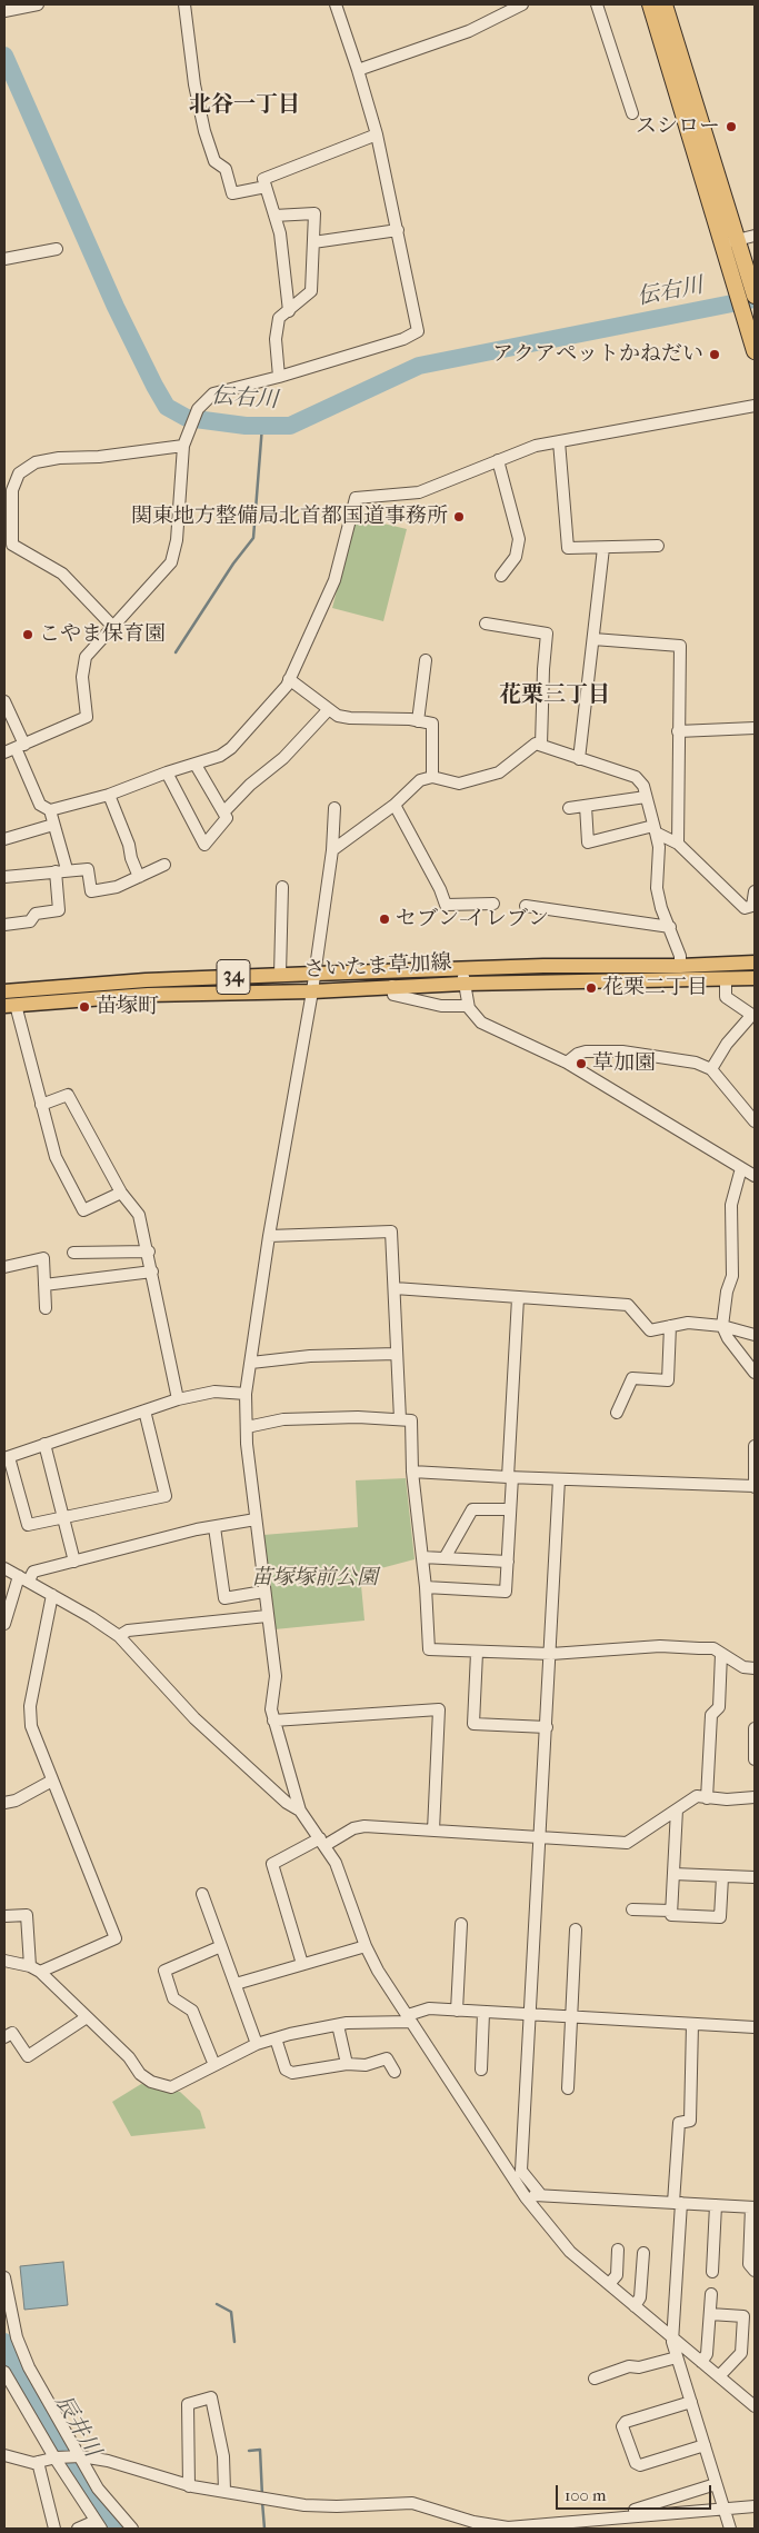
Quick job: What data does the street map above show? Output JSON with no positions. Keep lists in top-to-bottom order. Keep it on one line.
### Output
{"streets":{"main road":["さいたま草加線","34"]},"districts":["北谷一丁目","花栗三丁目"],"water":["伝右川","辰井川"],"parks":["苗塚塚前公園"],"places":["スシロー","アクアペットかねだい","関東地方整備局北首都国道事務所","こやま保育園","セブン-イレブン","花栗二丁目","苗塚町","草加園"],"scale_bar":"100 m"}
